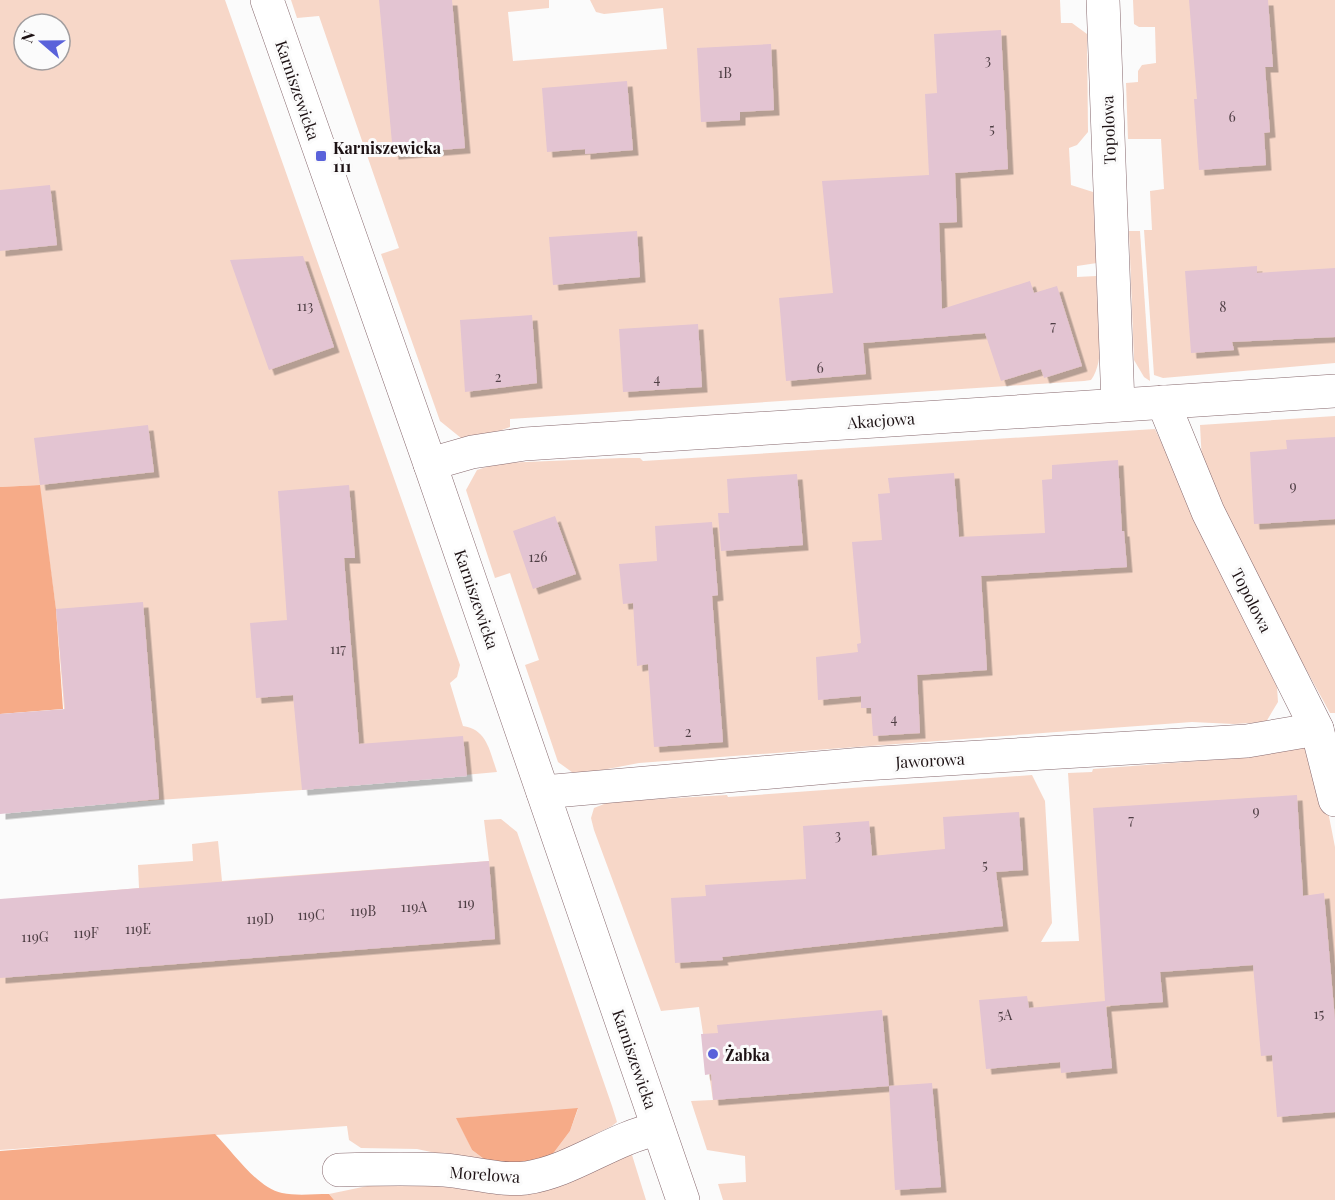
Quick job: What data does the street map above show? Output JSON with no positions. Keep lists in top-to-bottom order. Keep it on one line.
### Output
{"streets":{"street":["Karniszewicka","Topolowa","Akacjowa","Jaworowa","Morelowa"]},"crossings":[["Karniszewicka","Akacjowa"],["Karniszewicka","Jaworowa"],["Karniszewicka","Morelowa"],["Topolowa","Akacjowa"],["Topolowa","Jaworowa"]],"places":{"transit":["Karniszewicka 111"],"other":["Żabka"]},"house_numbers":["3","1B","6","5","113","8","7","6","2","4","9","126","117","4","2","9","7","3","5","119","119A","119B","119C","119D","119E","119F","119G","15","5A"],"north":"left"}
